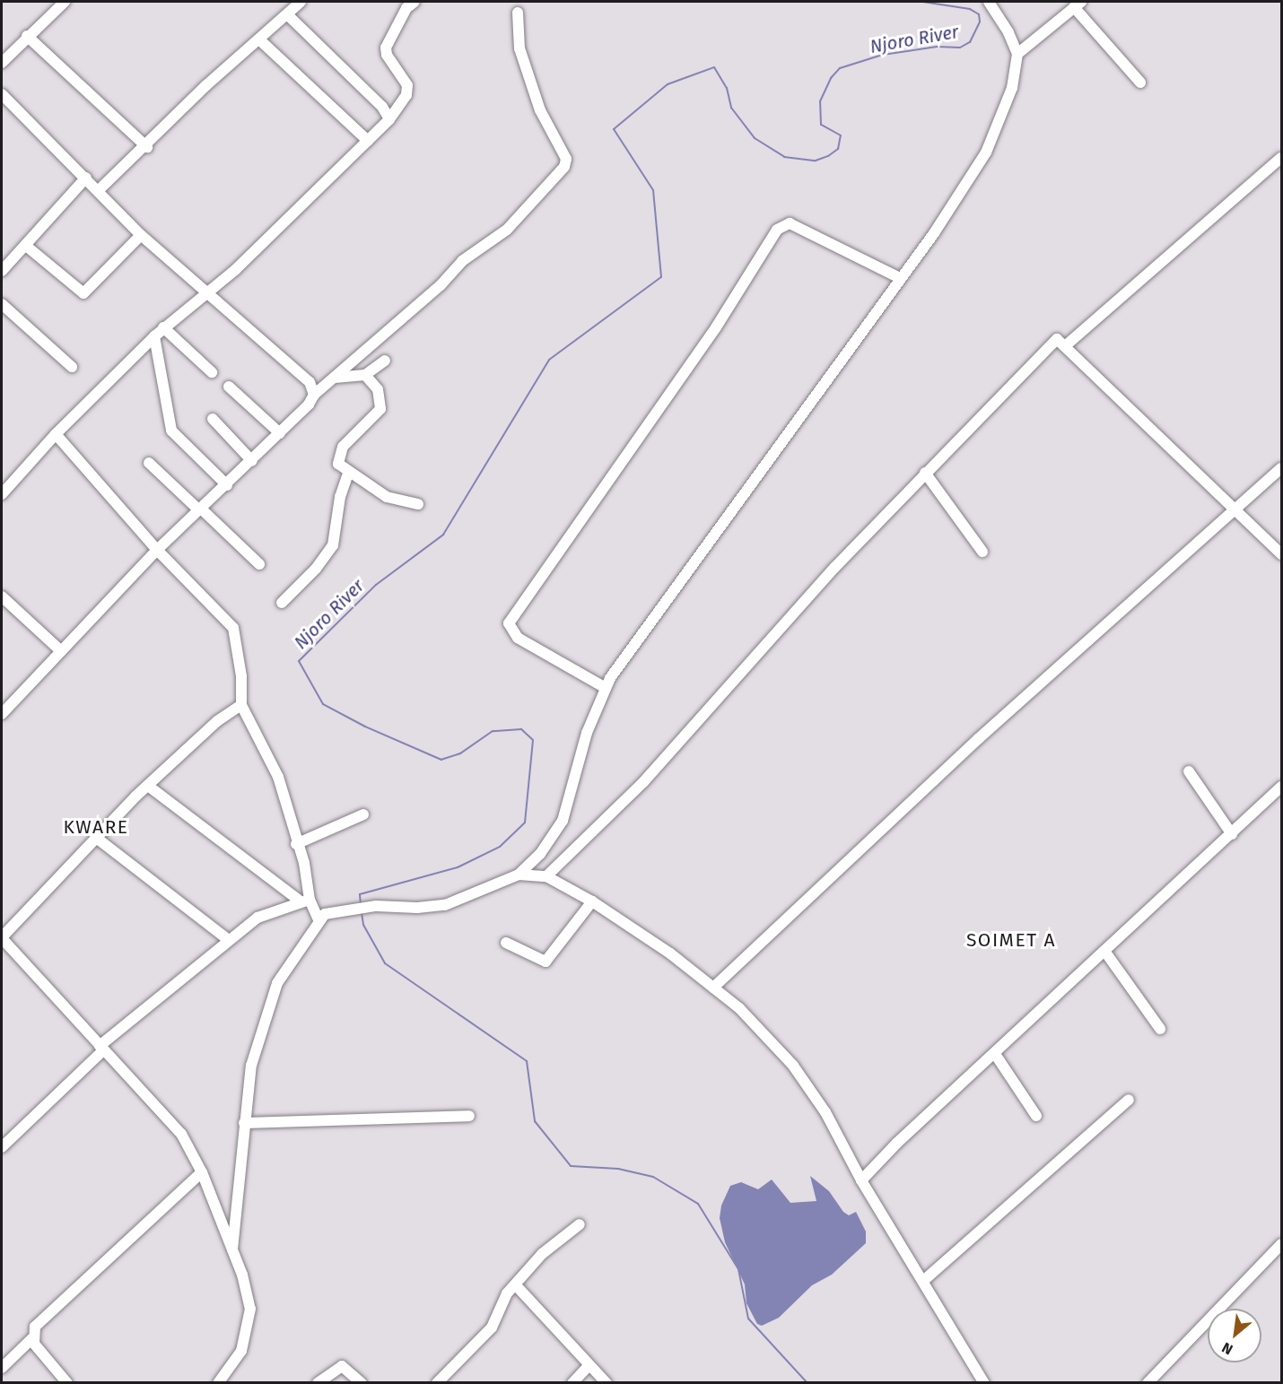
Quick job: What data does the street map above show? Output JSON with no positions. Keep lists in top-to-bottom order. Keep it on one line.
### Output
{"districts":["KWARE","SOIMET A"],"water":["Njoro River"],"north":"bottom left"}
